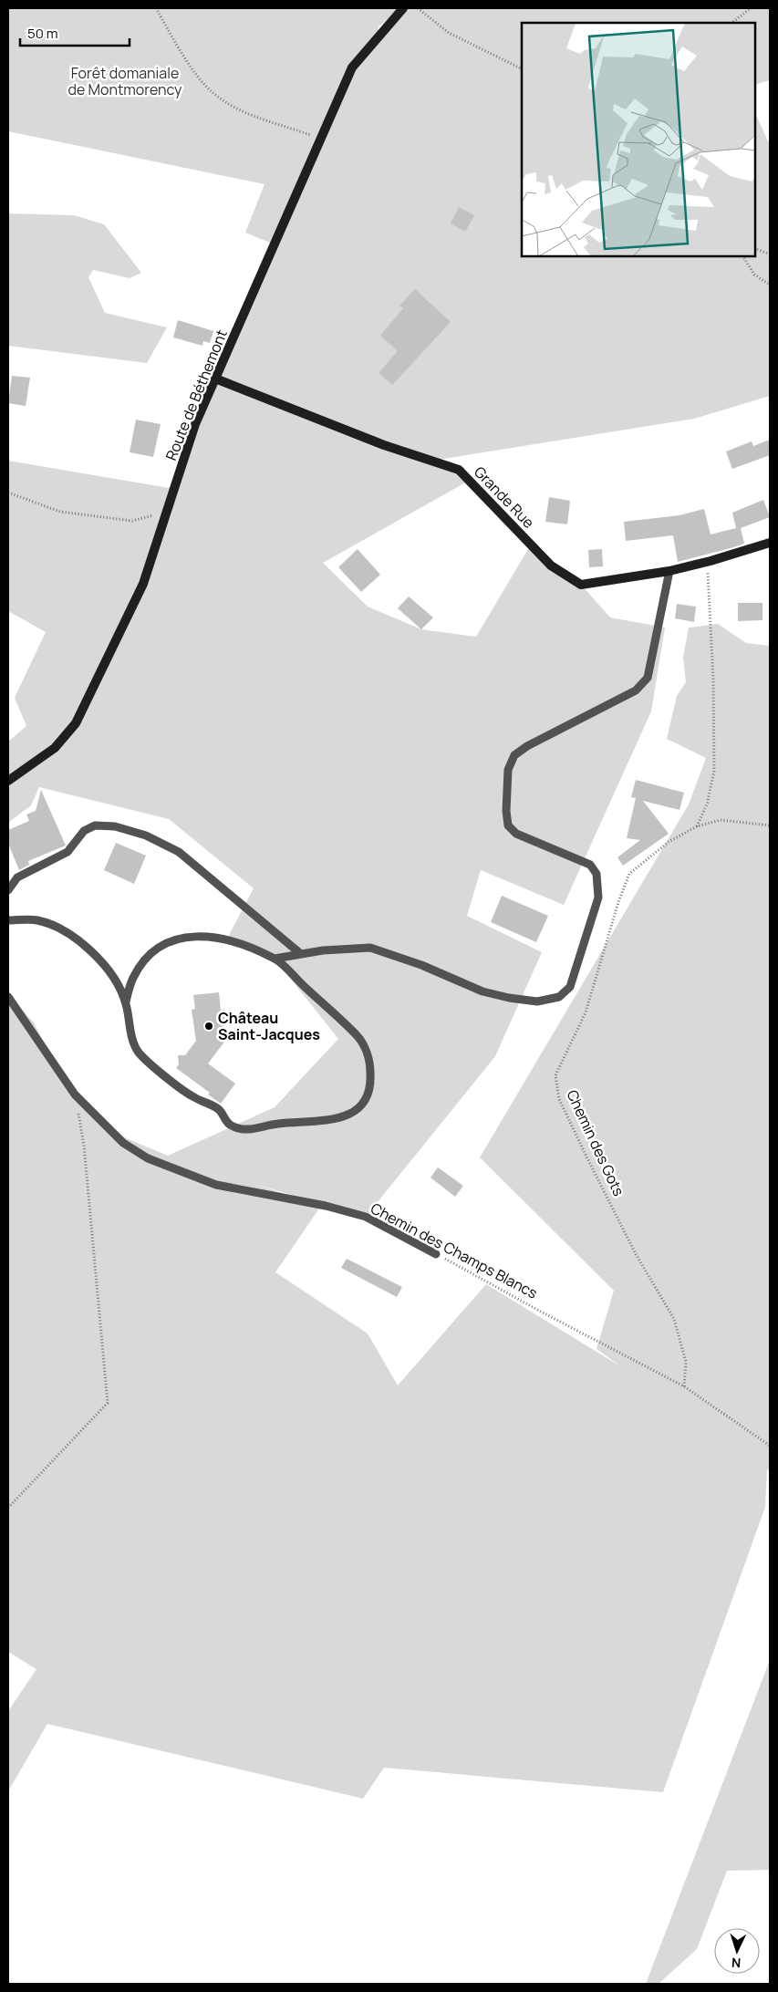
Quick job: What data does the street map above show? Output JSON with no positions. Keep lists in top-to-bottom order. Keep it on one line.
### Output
{"streets":{"street":["Route de Béthemont","Grande Rue"],"lane":["Chemin des Champs Blancs"],"path":["Chemin des Gots"]},"crossings":[["Route de Béthemont","Grande Rue"],["Chemin des Gots","Chemin des Champs Blancs"]],"parks":["Forêt domaniale de Montmorency"],"places":["Château Saint-Jacques"],"scale_bar":"50 m","north":"bottom"}
